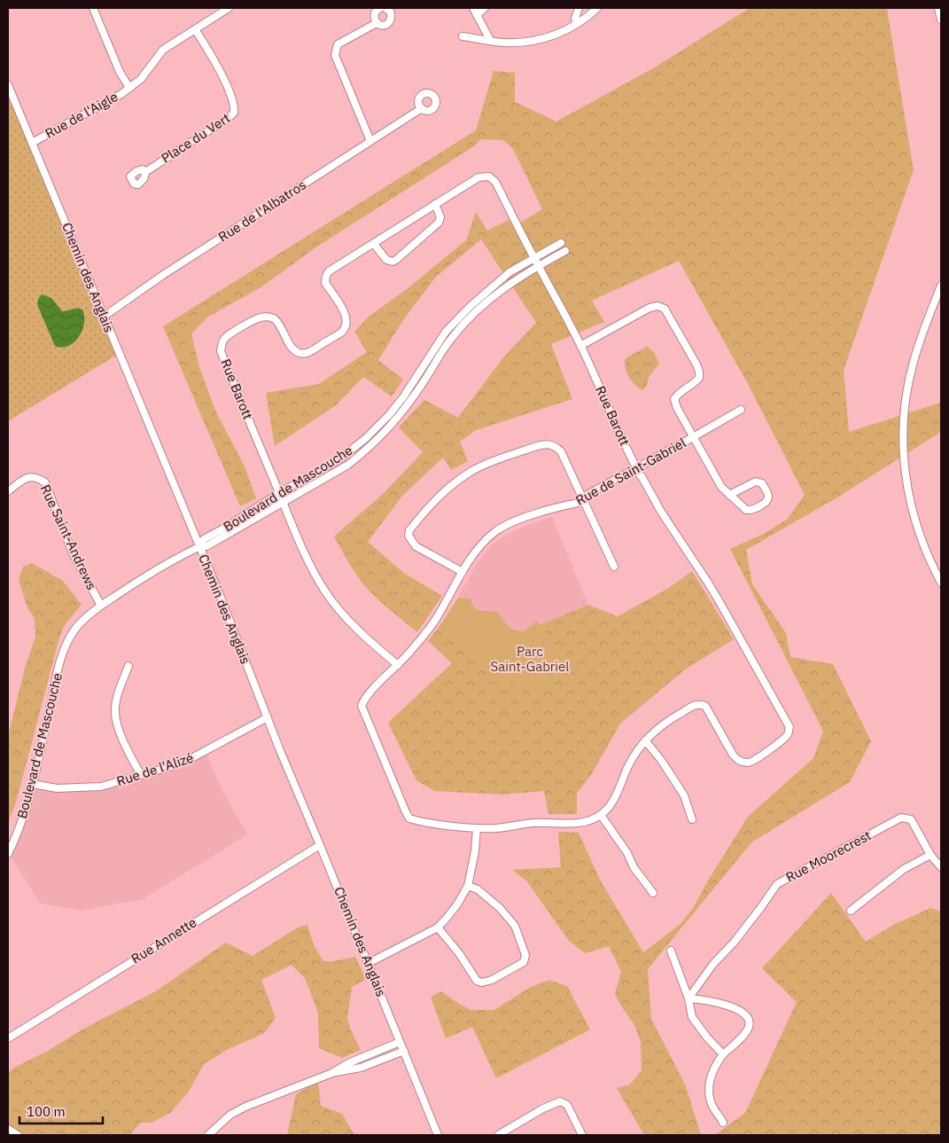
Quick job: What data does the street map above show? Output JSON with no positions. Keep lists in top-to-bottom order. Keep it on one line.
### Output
{"streets":{"street":["Rue de l'Aigle","Place du Vert","Rue de l'Albatros","Chemin des Anglais","Rue Barott","Rue de Saint-Gabriel","Boulevard de Mascouche","Rue Saint-Andrews","Rue de l'Alizé","Rue Moorecrest","Rue Annette"]},"crossings":[["Rue de l'Aigle","Place du Vert"],["Rue de l'Aigle","Chemin des Anglais"],["Rue de l'Albatros","Chemin des Anglais"],["Chemin des Anglais","Boulevard de Mascouche"],["Chemin des Anglais","Rue de l'Alizé"],["Chemin des Anglais","Rue Annette"],["Rue Barott","Rue de Saint-Gabriel"],["Rue Barott","Boulevard de Mascouche"],["Boulevard de Mascouche","Rue Saint-Andrews"],["Boulevard de Mascouche","Rue de l'Alizé"]],"parks":["Parc Saint-Gabriel"],"scale_bar":"100 m"}
